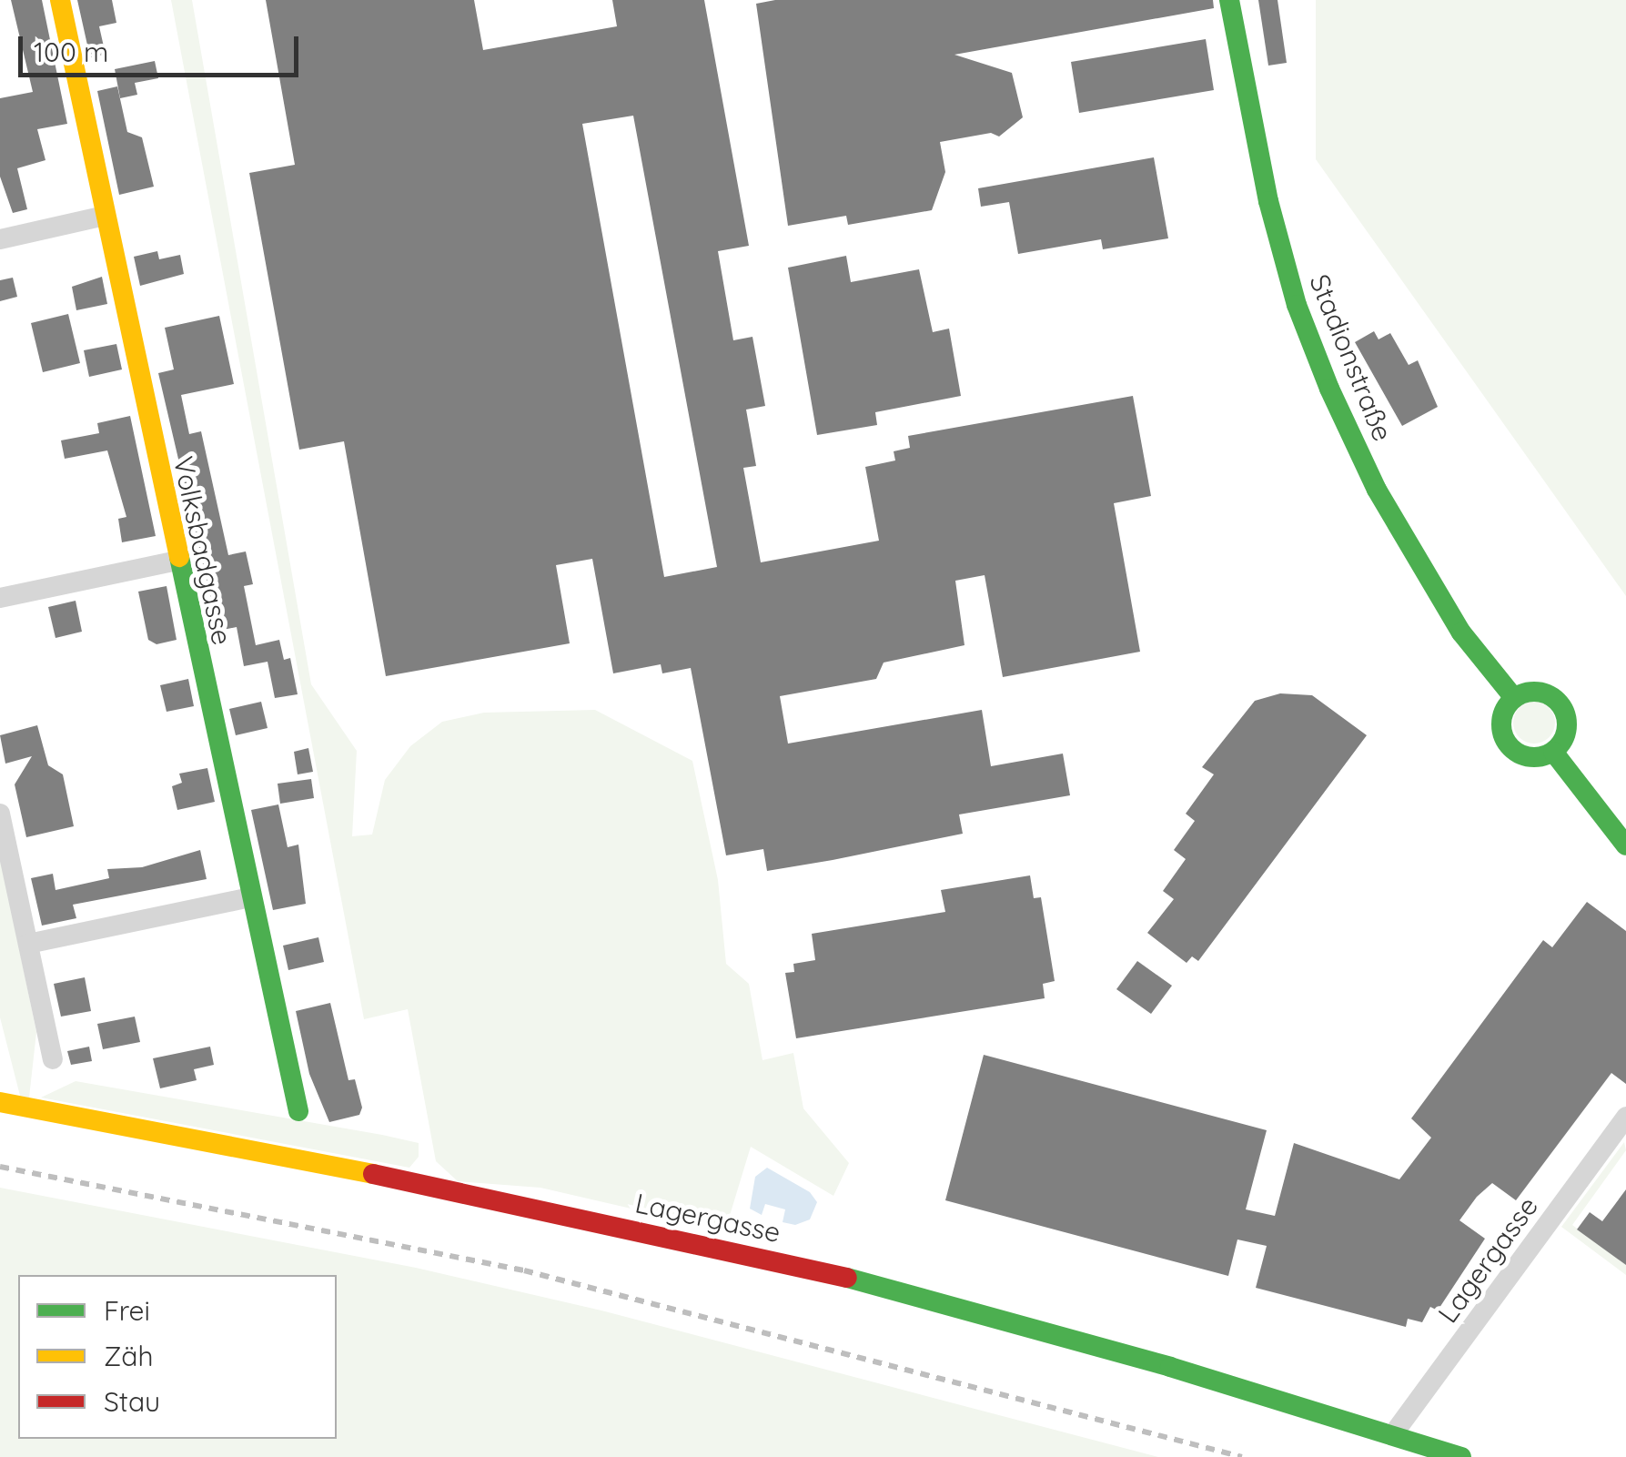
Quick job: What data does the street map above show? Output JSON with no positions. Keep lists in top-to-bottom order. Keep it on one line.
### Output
{"streets":{"street":["Stadionstraße","Volksbadgasse","Lagergasse"]},"legend":["Frei","Zäh","Stau"],"scale_bar":"100 m"}
